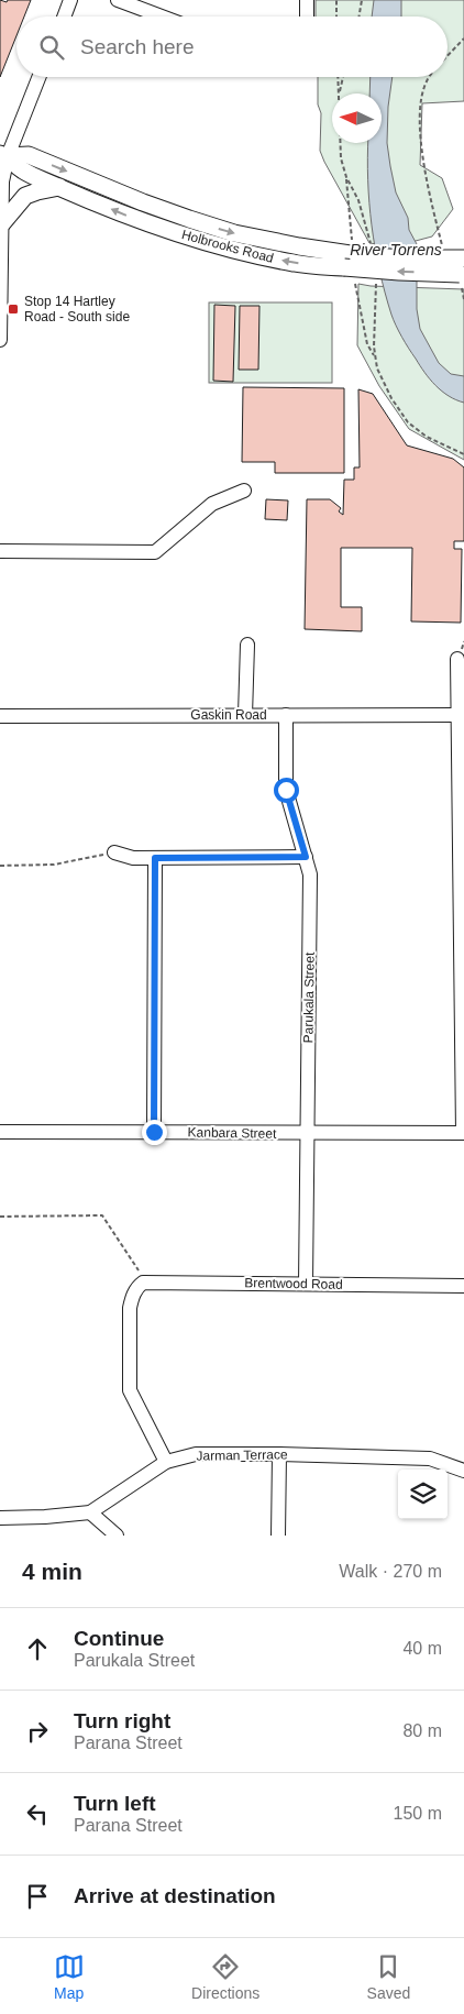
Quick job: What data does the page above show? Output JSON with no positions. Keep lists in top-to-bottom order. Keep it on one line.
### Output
{"streets":{"main road":["Holbrooks Road"],"street":["Gaskin Road","Parukala Street","Kanbara Street","Brentwood Road","Jarman Terrace"]},"crossings":[["Gaskin Road","Parukala Street"],["Parukala Street","Kanbara Street"],["Parukala Street","Brentwood Road"],["Brentwood Road","Jarman Terrace"]],"water":["River Torrens"],"places":{"transit":["Stop 14 Hartley Road - South side"]},"north":"left","page":{"search":"Search here","heading":["4 min","Walk · 270 m"],"list":[["Continue","Parukala Street","40 m"],["Turn right","Parana Street","80 m"],["Turn left","Parana Street","150 m"],"Arrive at destination"],"nav":["Map","Directions","Saved"]}}
